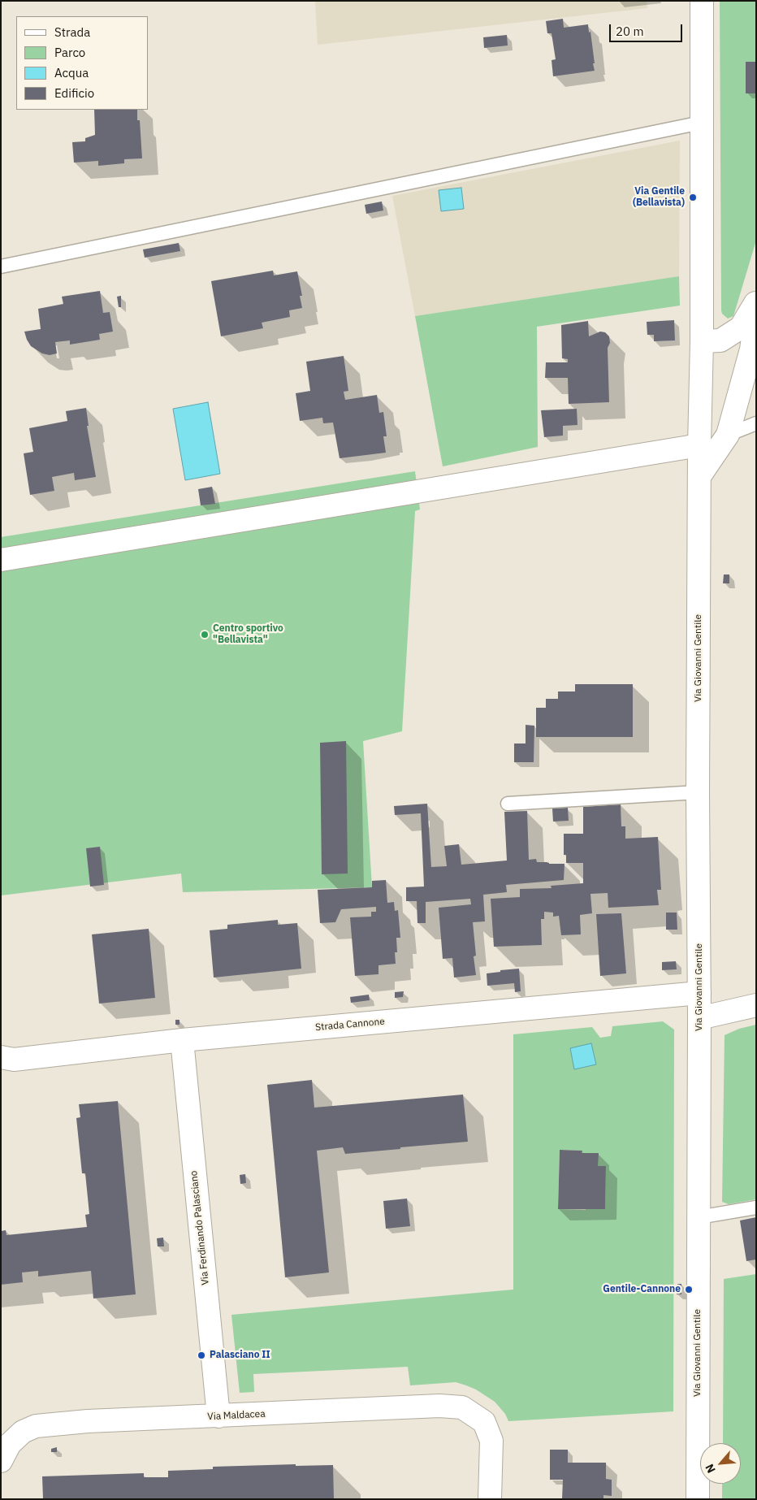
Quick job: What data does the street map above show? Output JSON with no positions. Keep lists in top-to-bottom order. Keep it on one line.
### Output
{"streets":{"street":["Via Giovanni Gentile","Strada Cannone","Via Ferdinando Palasciano","Via Maldacea"]},"crossings":[["Via Giovanni Gentile","Strada Cannone"],["Strada Cannone","Via Ferdinando Palasciano"],["Via Ferdinando Palasciano","Via Maldacea"]],"places":["Via Gentile (Bellavista)","Centro sportivo \"Bellavista\"","Gentile-Cannone","Palasciano II"],"legend":["Strada","Parco","Acqua","Edificio"],"scale_bar":"20 m","north":"bottom left"}
